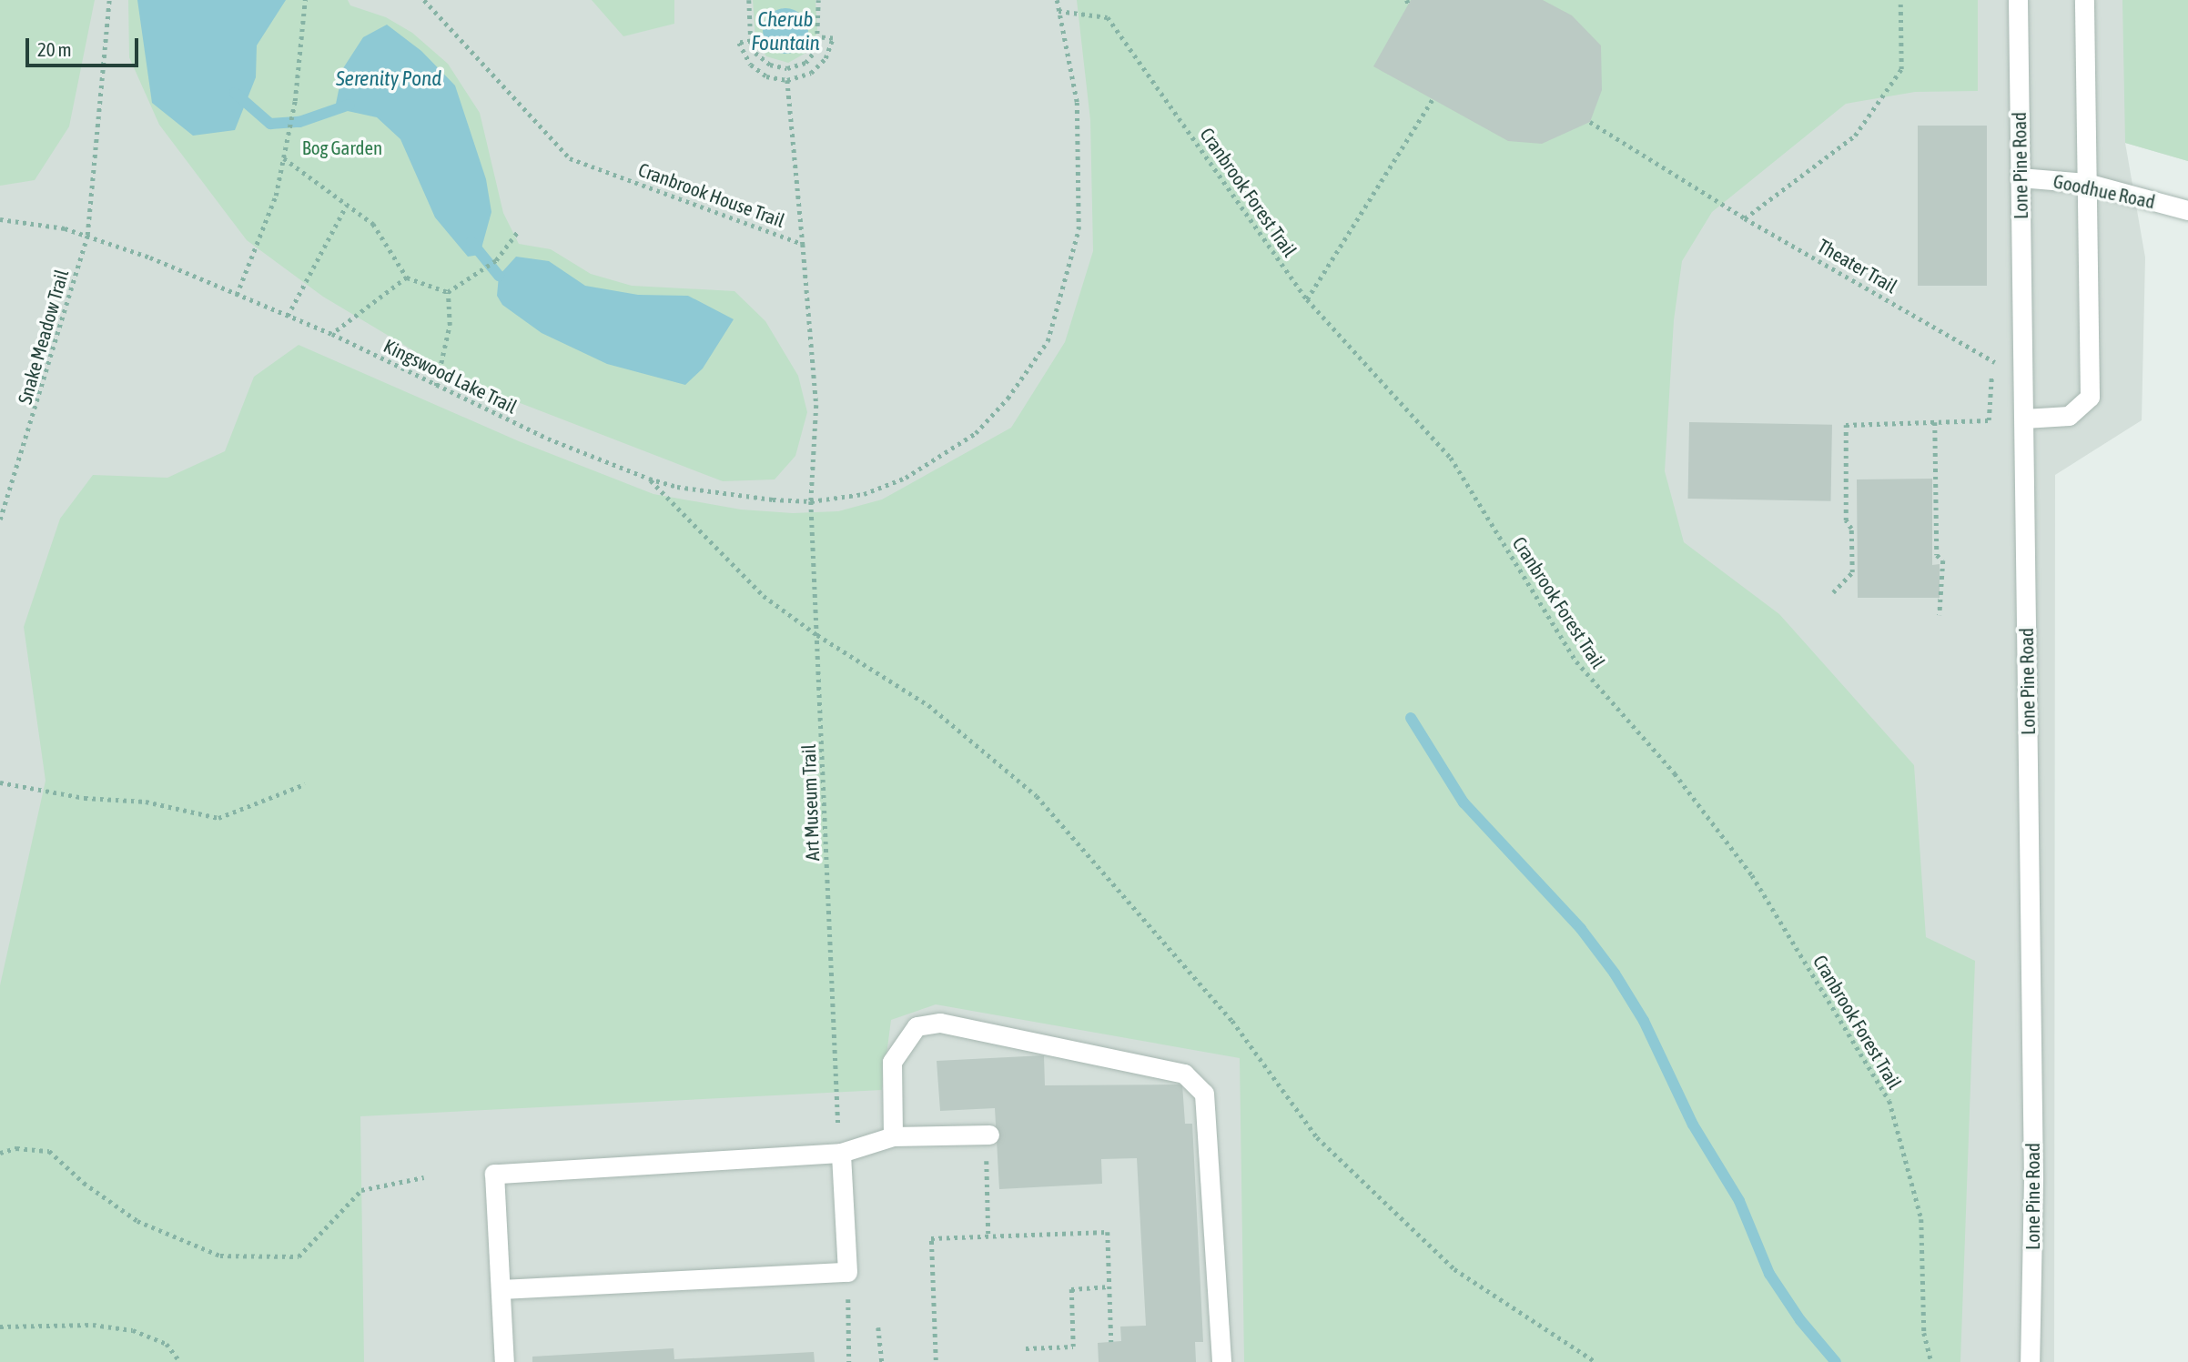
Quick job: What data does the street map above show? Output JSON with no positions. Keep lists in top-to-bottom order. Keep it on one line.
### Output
{"streets":{"street":["Lone Pine Road","Goodhue Road"],"path":["Cranbrook Forest Trail","Cranbrook House Trail","Theater Trail","Snake Meadow Trail","Kingswood Lake Trail","Art Museum Trail"]},"crossings":[["Lone Pine Road","Goodhue Road"],["Cranbrook House Trail","Kingswood Lake Trail"],["Cranbrook House Trail","Art Museum Trail"],["Snake Meadow Trail","Kingswood Lake Trail"],["Kingswood Lake Trail","Art Museum Trail"]],"water":["Cherub Fountain","Serenity Pond"],"parks":["Bog Garden"],"scale_bar":"20 m"}
